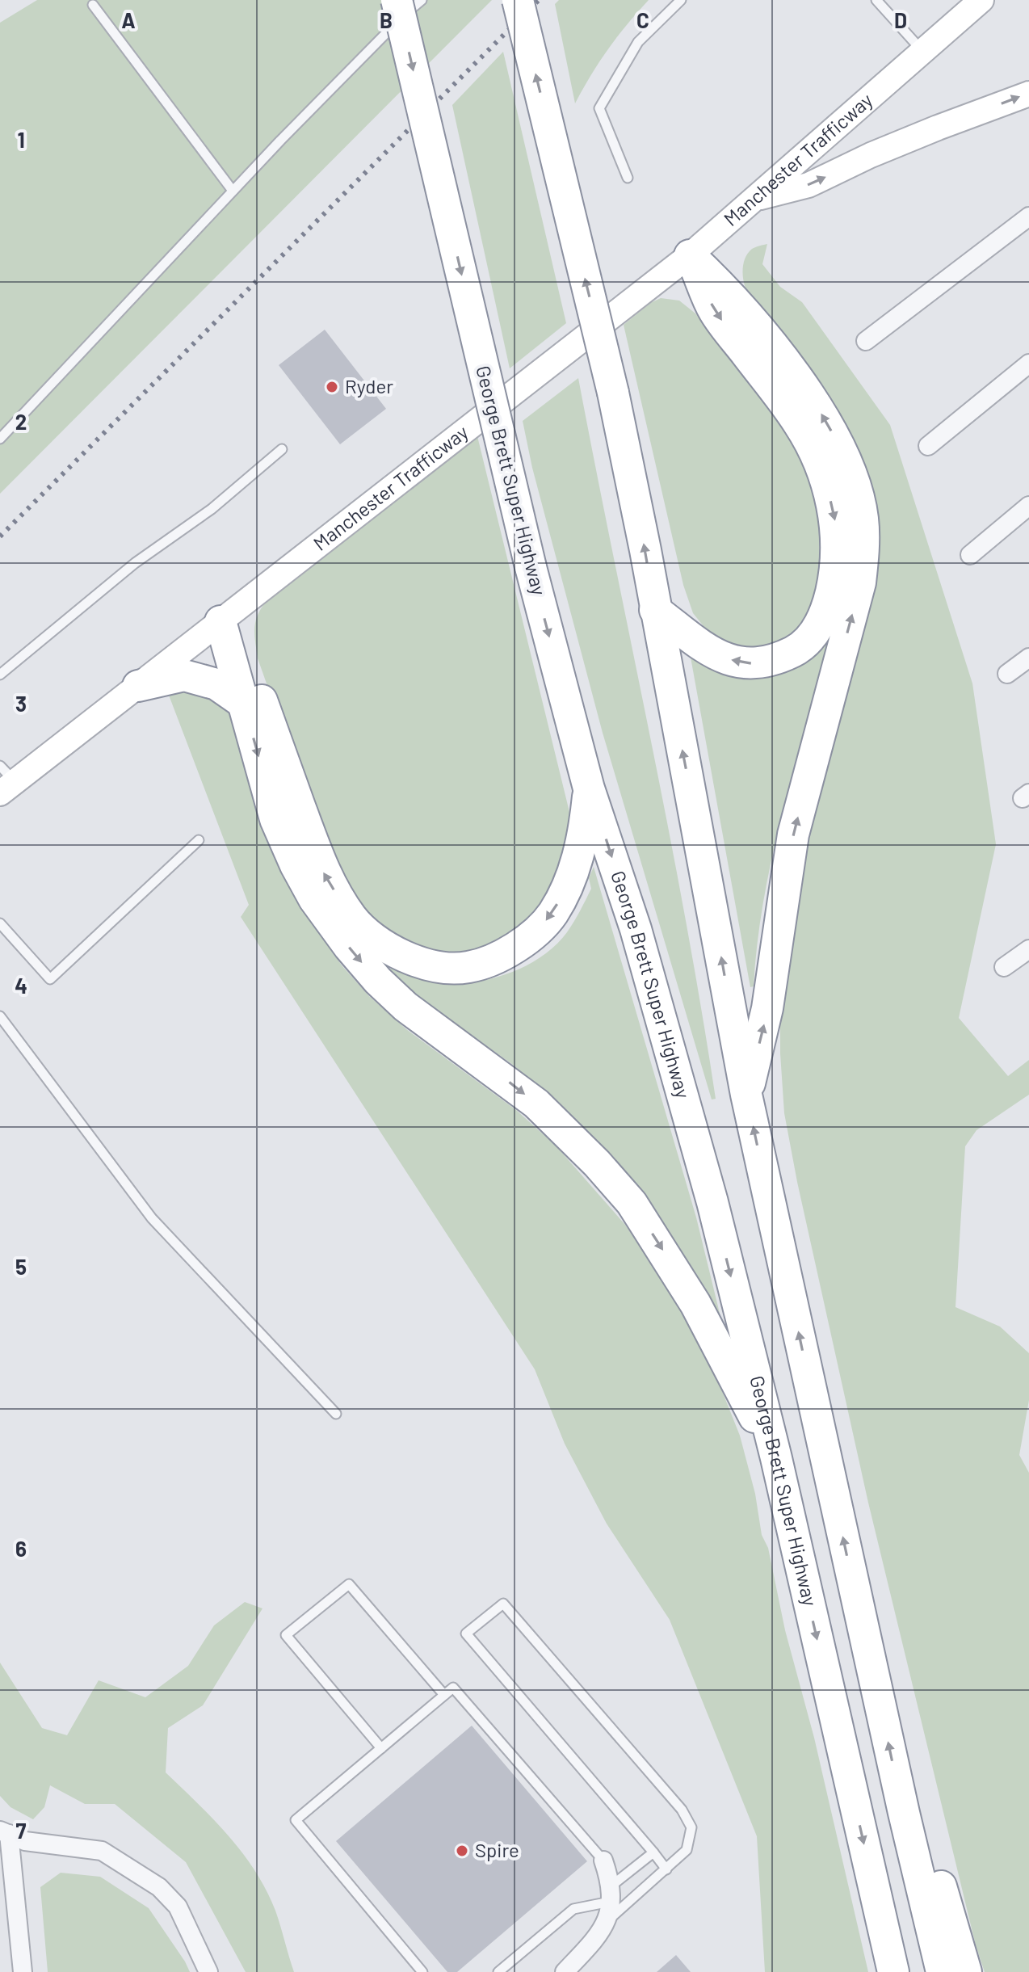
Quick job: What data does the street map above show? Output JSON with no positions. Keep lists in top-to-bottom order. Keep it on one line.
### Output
{"streets":{"highway":["George Brett Super Highway"],"main road":["Manchester Trafficway"]},"places":["Ryder","Spire"],"grid":{"columns":["A","B","C","D"],"rows":["1","2","3","4","5","6","7"]}}
